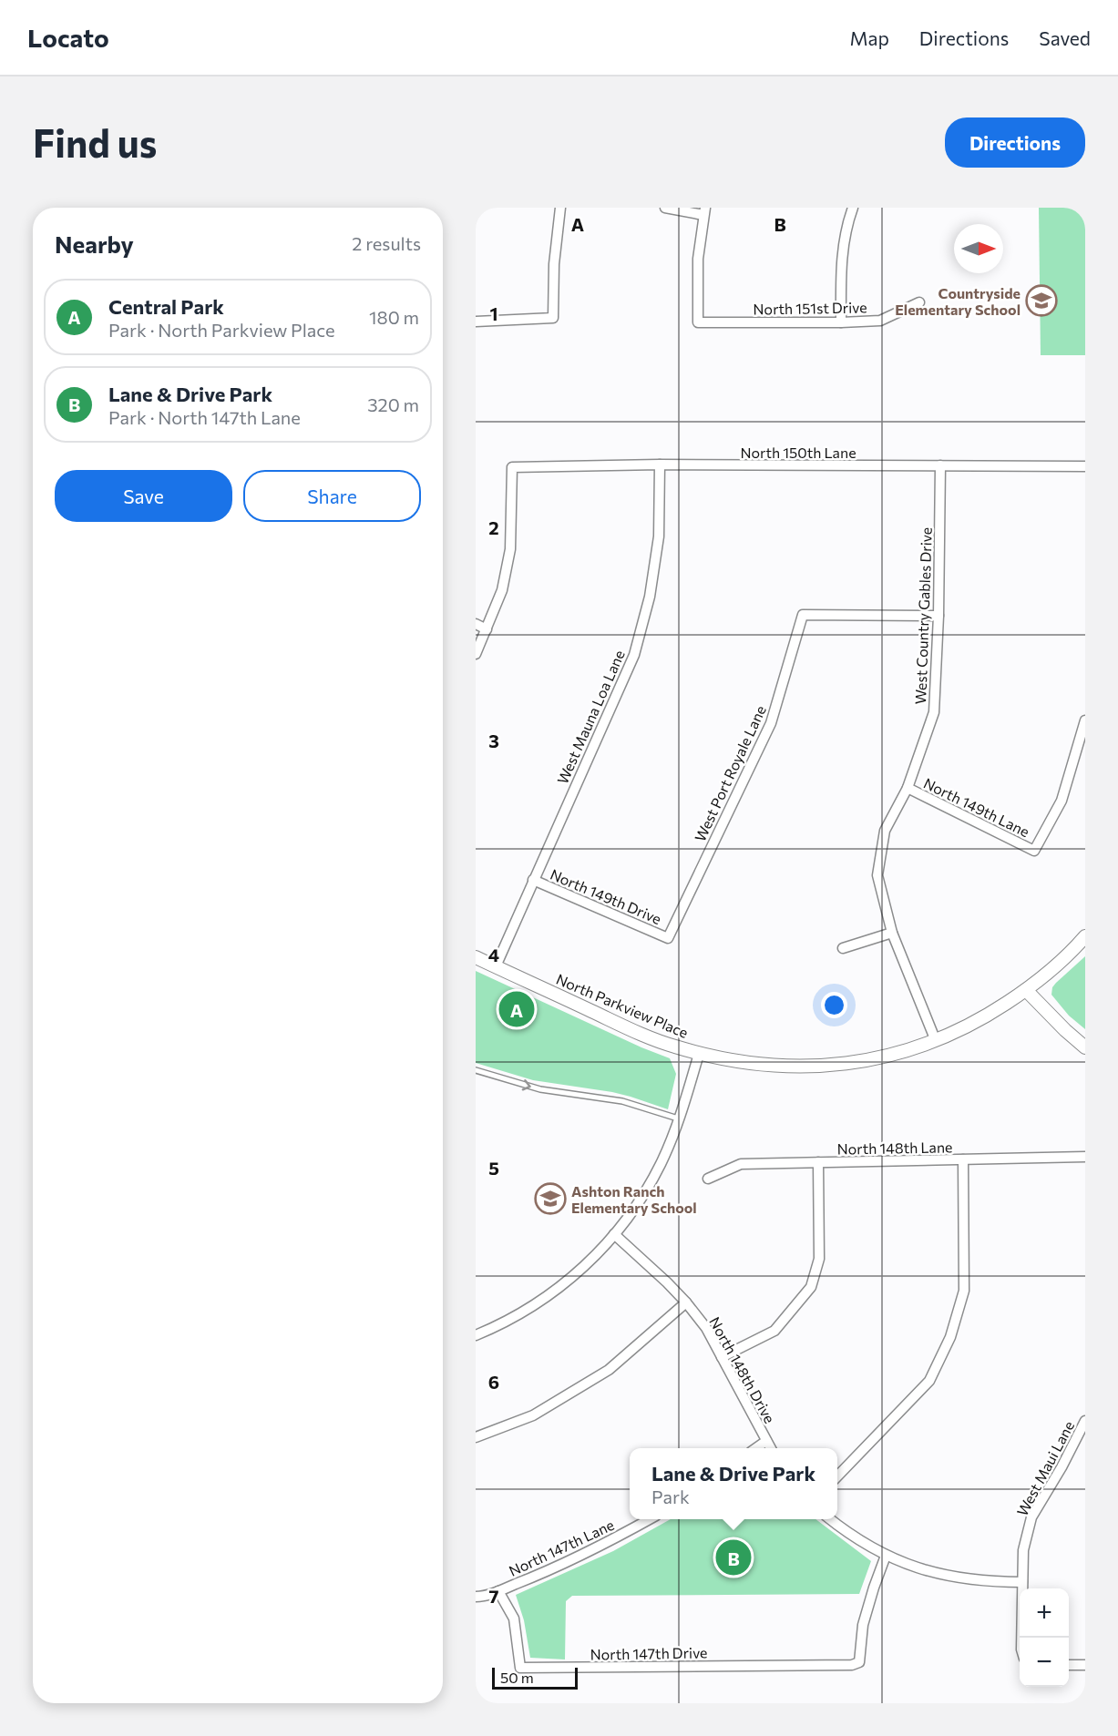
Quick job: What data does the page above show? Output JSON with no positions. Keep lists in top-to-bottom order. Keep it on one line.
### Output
{"streets":{"street":["North 151st Drive","North 150th Lane","West Country Gables Drive","West Mauna Loa Lane","West Port Royale Lane","North 149th Lane","North 149th Drive","North Parkview Place","North 148th Lane","North 148th Drive","West Maui Lane","North 147th Lane","North 147th Drive"]},"crossings":[["North 150th Lane","West Country Gables Drive"],["North 150th Lane","West Mauna Loa Lane"],["West Country Gables Drive","West Port Royale Lane"],["West Country Gables Drive","North 149th Lane"],["West Country Gables Drive","North Parkview Place"],["West Mauna Loa Lane","North 149th Drive"],["West Mauna Loa Lane","North Parkview Place"],["West Port Royale Lane","North 149th Drive"],["North 147th Lane","North 147th Drive"]],"places":{"school or university":["Countryside Elementary School","Ashton Ranch Elementary School"]},"scale_bar":"50 m","north":"right","page":{"header":"Locato","nav":["Map","Directions","Saved"],"buttons":["Directions",["Save","Share"]],"title":"Find us","heading":["Nearby","2 results"],"list":[{"mark":"A","name":"Central Park","note":"Park · North Parkview Place","value":"180 m"},{"mark":"B","name":"Lane & Drive Park","note":"Park · North 147th Lane","value":"320 m"}],"pins":["A","B"],"popup":["Lane & Drive Park","Park"],"map_buttons":["+","−"],"scale":"50 m"},"grid":{"columns":["A","B"],"rows":["1","2","3","4","5","6","7"]}}
